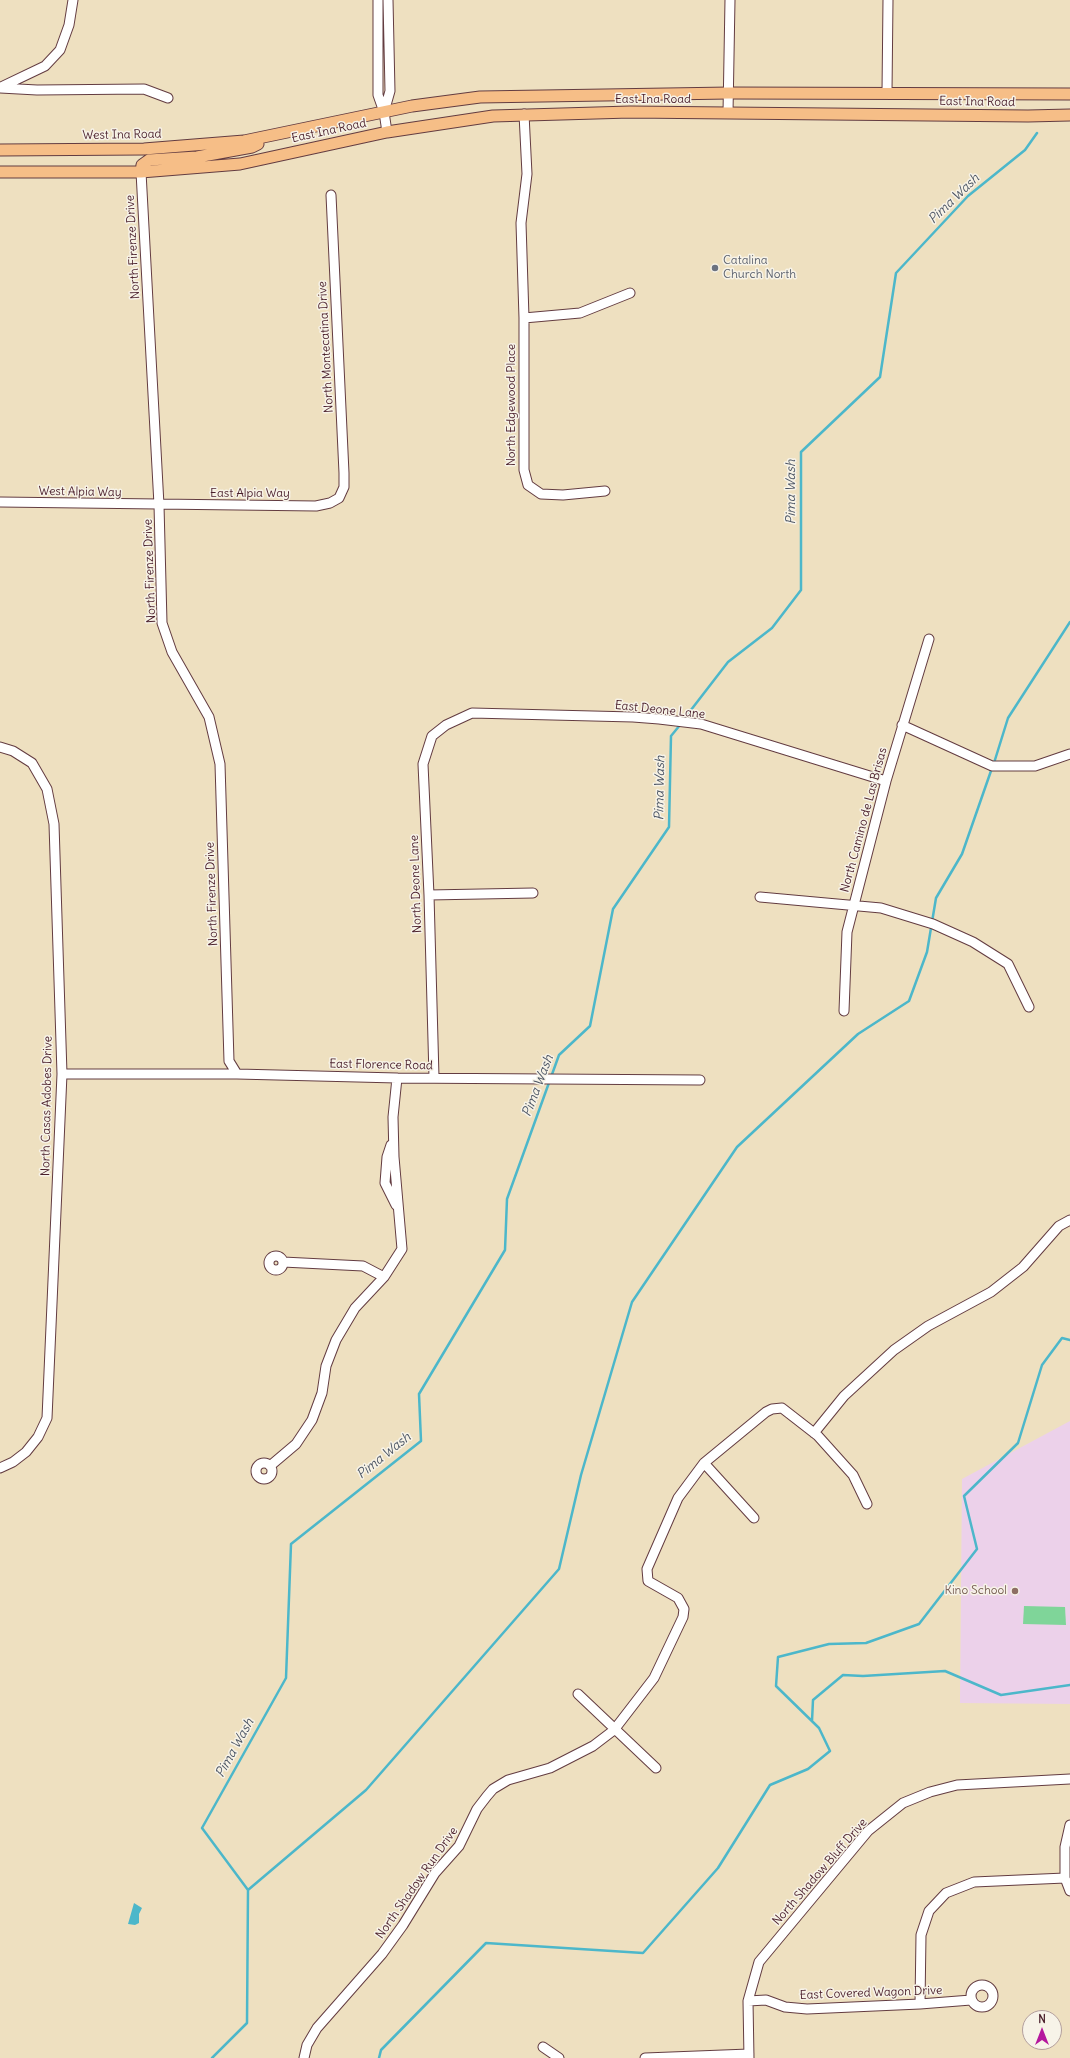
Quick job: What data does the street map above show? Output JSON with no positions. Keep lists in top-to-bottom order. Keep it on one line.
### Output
{"streets":{"main road":["East Ina Road","West Ina Road"],"street":["North Firenze Drive","North Montecatina Drive","North Edgewood Place","West Alpia Way","East Alpia Way","East Deone Lane","North Camino de Las Brisas","North Deone Lane","East Florence Road","North Casas Adobes Drive","North Shadow Bluff Drive","North Shadow Run Drive","East Covered Wagon Drive"]},"crossings":[["East Ina Road","West Ina Road"],["East Ina Road","North Firenze Drive"],["East Ina Road","North Edgewood Place"],["North Firenze Drive","West Alpia Way"],["North Firenze Drive","East Alpia Way"],["North Firenze Drive","East Florence Road"],["North Montecatina Drive","East Alpia Way"],["West Alpia Way","East Alpia Way"],["East Deone Lane","North Camino de Las Brisas"],["East Deone Lane","North Deone Lane"],["North Deone Lane","East Florence Road"],["East Florence Road","North Casas Adobes Drive"],["North Shadow Bluff Drive","East Covered Wagon Drive"]],"water":["Pima Wash"],"places":["Catalina Church North","Kino School"],"north":"top"}
